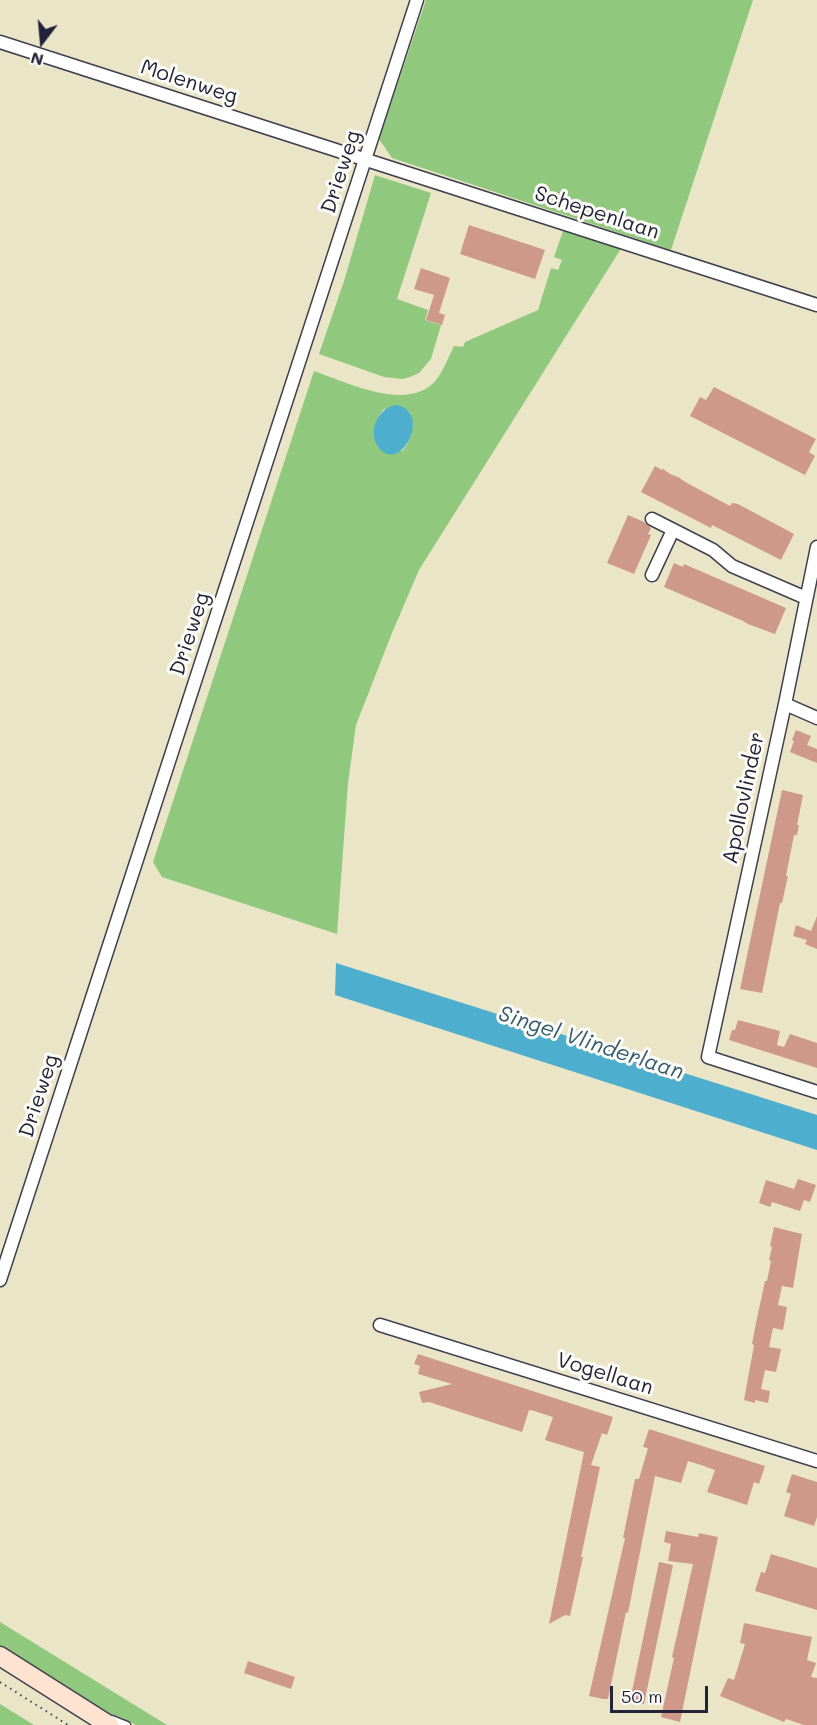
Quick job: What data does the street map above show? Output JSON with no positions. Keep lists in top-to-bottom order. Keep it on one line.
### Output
{"streets":{"street":["Molenweg","Drieweg","Schepenlaan","Apollovlinder","Vogellaan"]},"crossings":[["Molenweg","Drieweg"],["Molenweg","Schepenlaan"],["Drieweg","Schepenlaan"]],"water":["Singel Vlinderlaan"],"scale_bar":"50 m","north":"bottom"}
